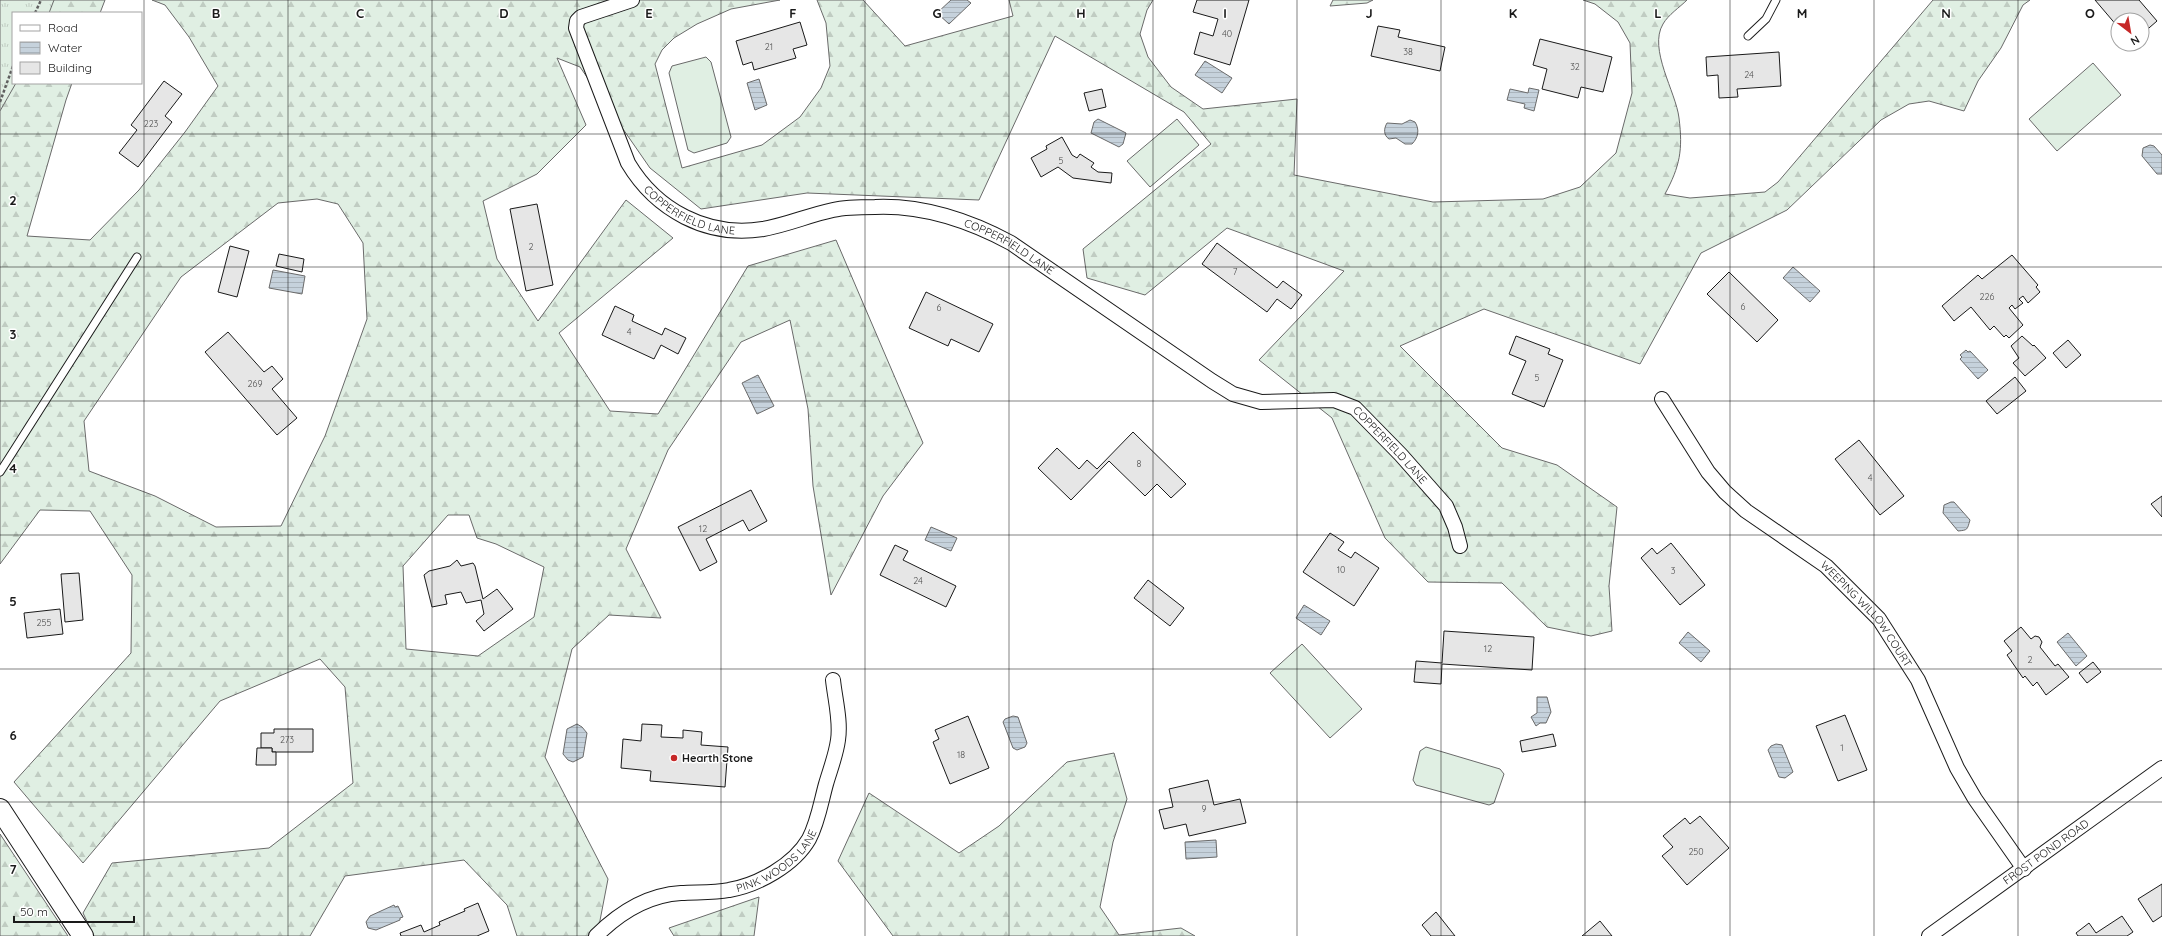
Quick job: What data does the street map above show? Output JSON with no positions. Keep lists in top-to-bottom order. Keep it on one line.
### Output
{"streets":{"street":["COPPERFIELD LANE","WEEPING WILLOW COURT","FROST POND ROAD","PINK WOODS LANE"]},"crossings":[["WEEPING WILLOW COURT","FROST POND ROAD"]],"places":["Hearth Stone"],"house_numbers":["40","21","38","32","24","223","5","2","7","226","6","6","4","5","269","8","4","12","10","3","24","255","12","2","273","1","18","9","250"],"legend":["Road","Water","Building"],"scale_bar":"50 m","north":"bottom right","grid":{"columns":["B","C","D","E","F","G","H","I","J","K","L","M","N","O"],"rows":["2","3","4","5","6","7"]}}
